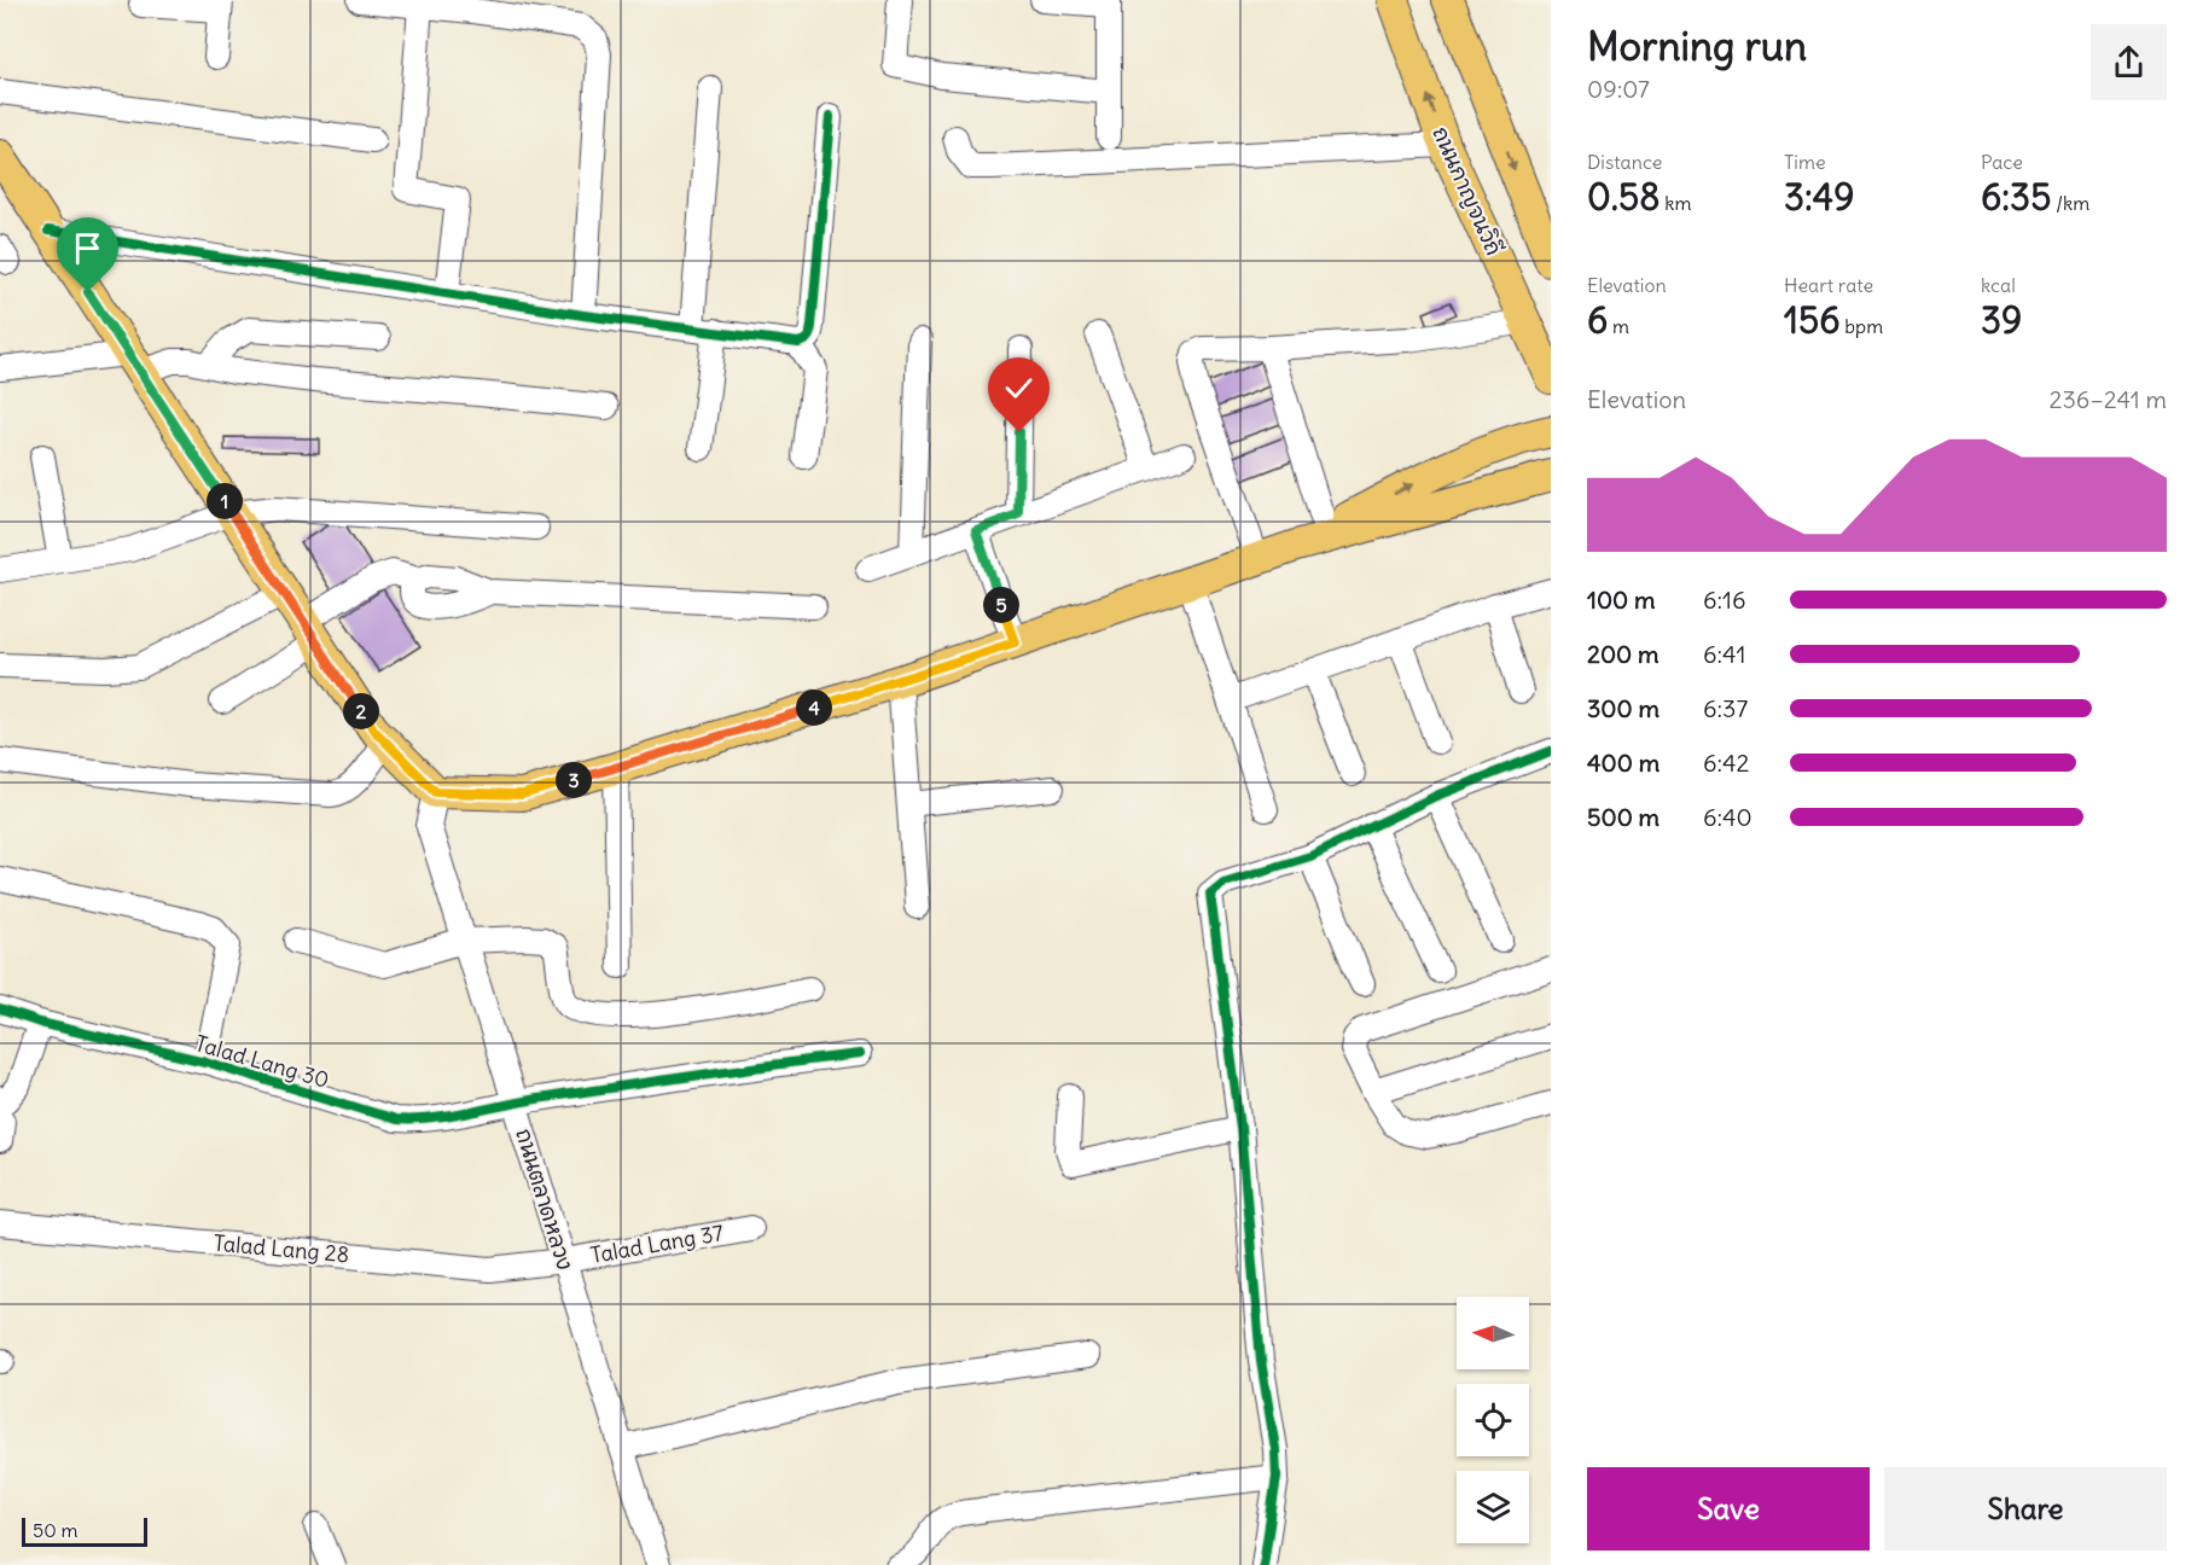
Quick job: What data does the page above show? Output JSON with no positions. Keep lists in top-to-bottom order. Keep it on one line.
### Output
{"streets":{"main road":["ถนนกาญจนวิถี"],"street":["Talad Lang 30","ถนนตลาดหลวง","Talad Lang 37","Talad Lang 28"]},"crossings":[["Talad Lang 30","ถนนตลาดหลวง"],["ถนนตลาดหลวง","Talad Lang 37"],["ถนนตลาดหลวง","Talad Lang 28"],["Talad Lang 37","Talad Lang 28"]],"scale_bar":"50 m","north":"left","page":{"heading":["Morning run","09:07"],"stats":[["Distance","0.58 km"],["Time","3:49"],["Pace","6:35 /km"],["Elevation","6 m"],["Heart rate","156 bpm"],["kcal","39"]],"chart":["Elevation","236–241 m"],"pins":["1","5","4","2","3"],"list":[{"name":"100 m","note":"6:16"},{"name":"200 m","note":"6:41"},{"name":"300 m","note":"6:37"},{"name":"400 m","note":"6:42"},{"name":"500 m","note":"6:40"}],"buttons":["Save","Share"],"scale":"50 m"}}
